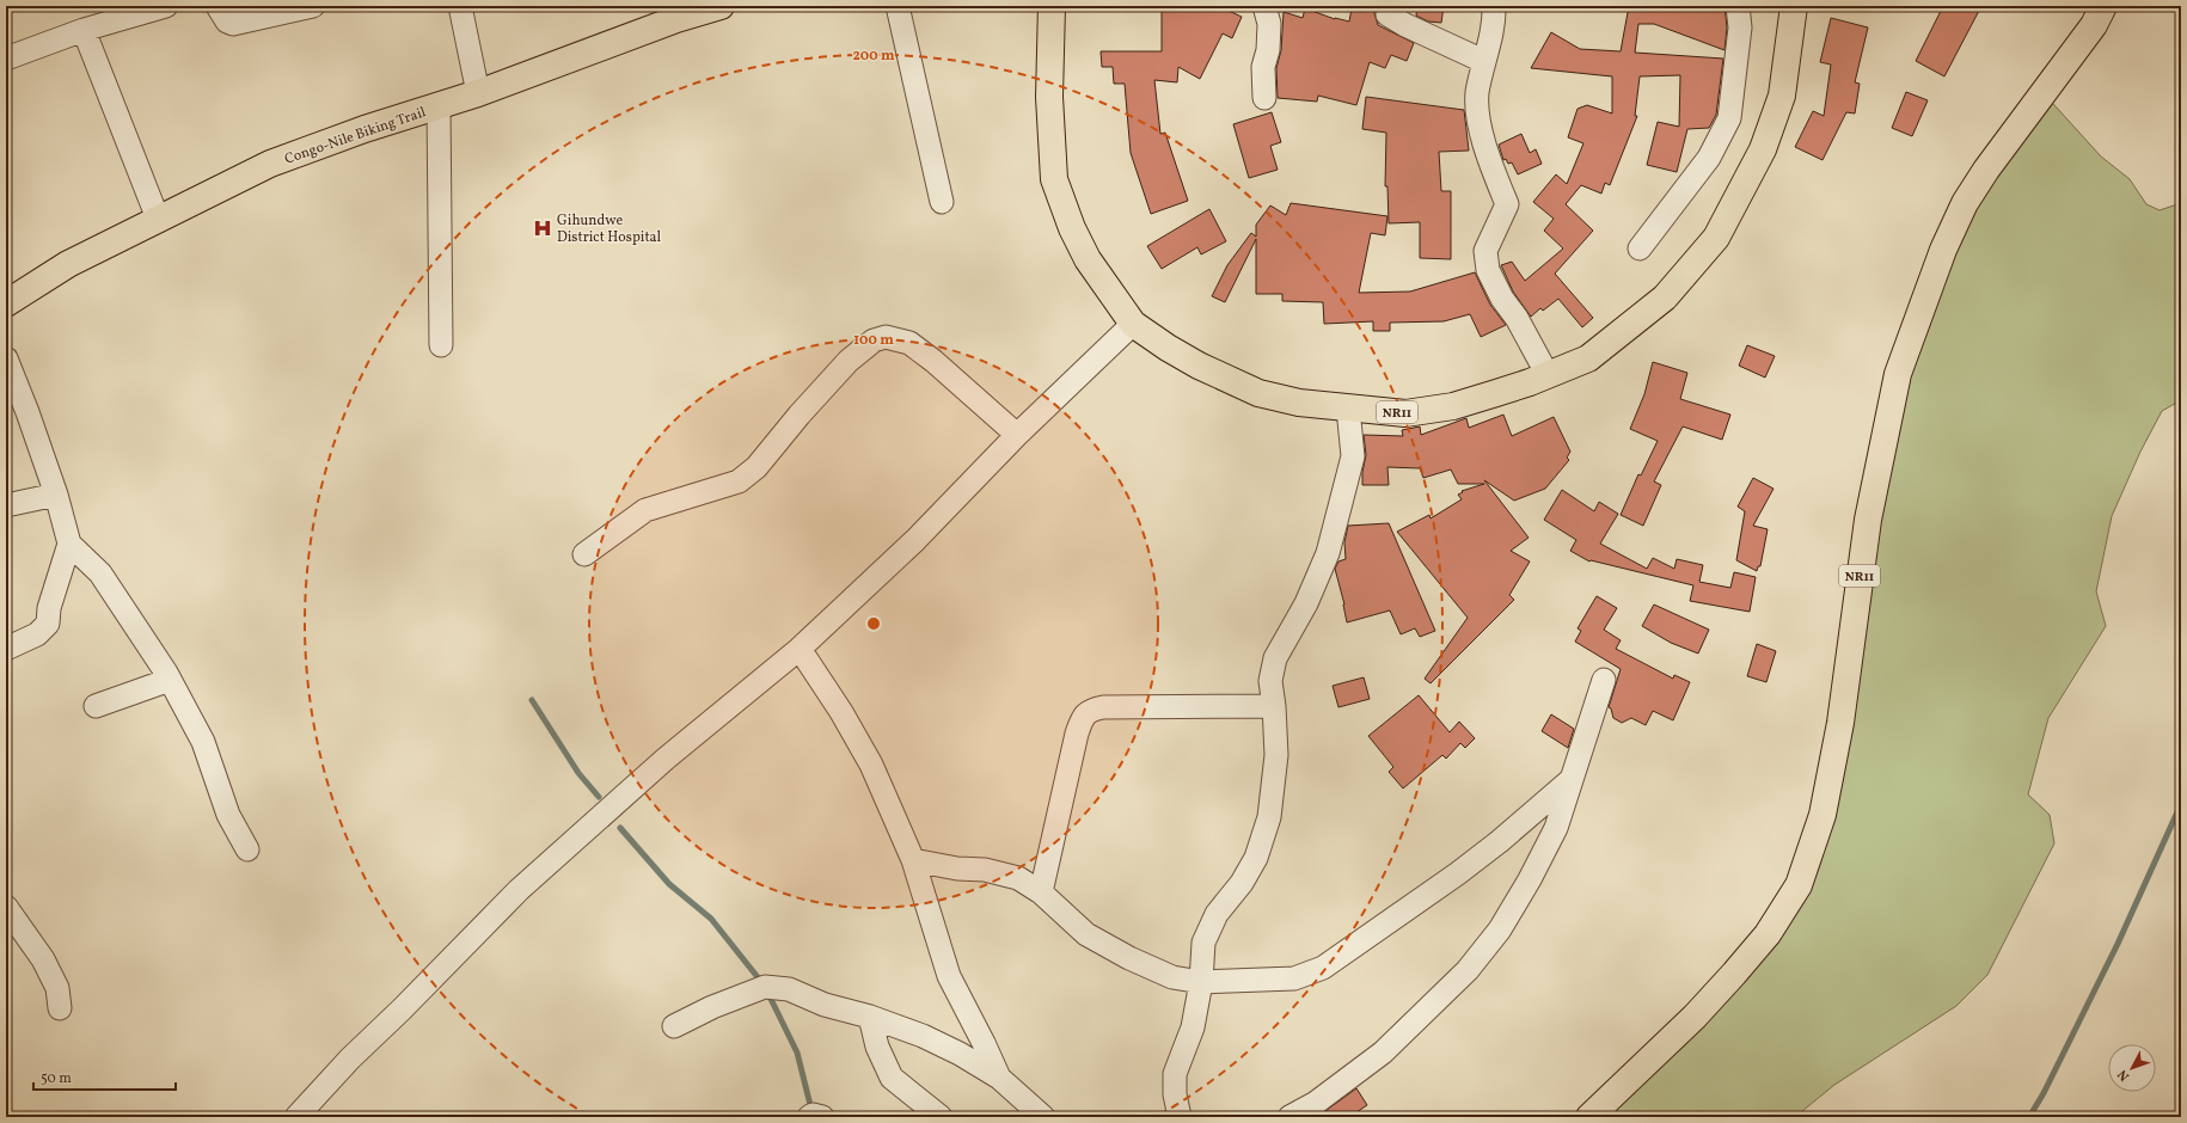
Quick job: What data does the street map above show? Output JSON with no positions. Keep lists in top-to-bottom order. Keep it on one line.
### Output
{"streets":{"main road":["Congo-Nile Biking Trail","NR11"]},"places":{"hospital":["Gihundwe District Hospital"]},"scale_bar":"50 m","north":"bottom left","rings":["200 m","100 m"]}
